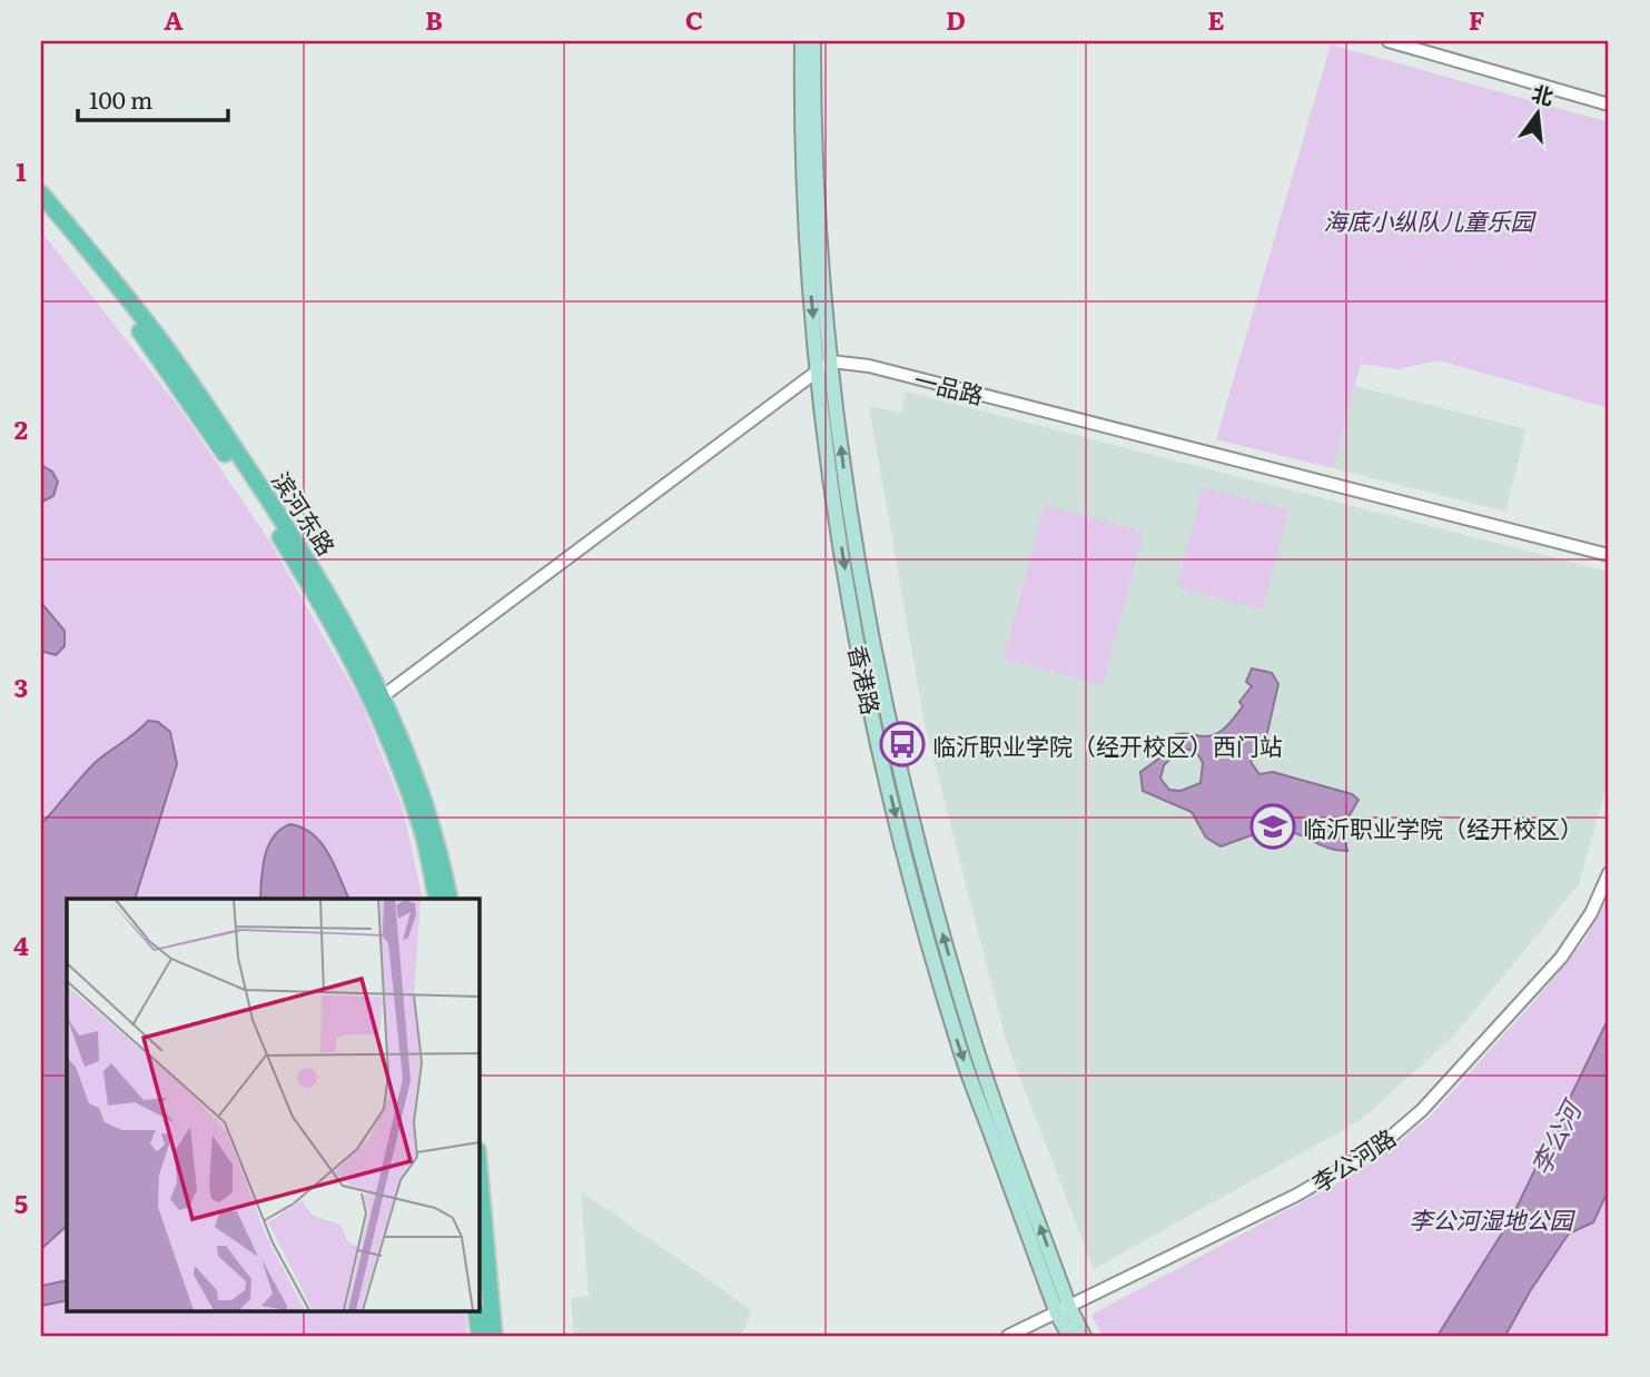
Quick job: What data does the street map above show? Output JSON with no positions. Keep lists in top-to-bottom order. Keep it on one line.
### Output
{"streets":{"main road":["滨河东路","香港路"],"street":["一品路","李公河路"]},"crossings":[["一品路","香港路"],["香港路","李公河路"]],"water":["李公河"],"parks":["海底小纵队儿童乐园","李公河湿地公园"],"places":{"bus stop":["临沂职业学院（经开校区）西门站"],"school or university":["临沂职业学院（经开校区）"]},"scale_bar":"100 m","north":"top","grid":{"columns":["A","B","C","D","E","F"],"rows":["1","2","3","4","5"]}}
